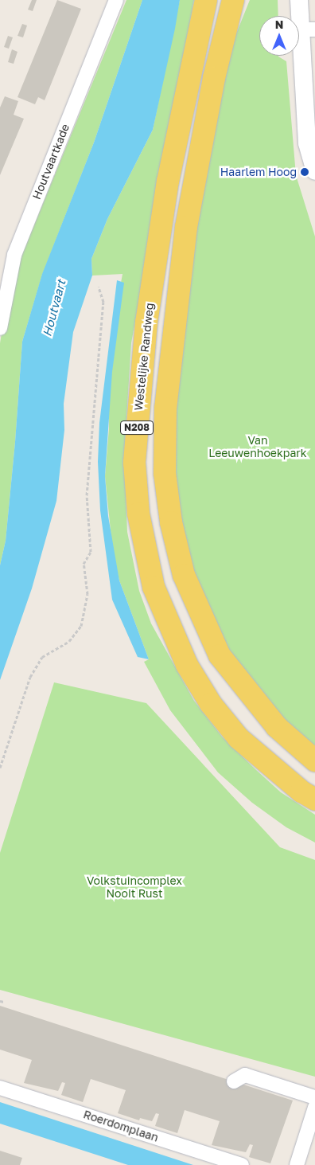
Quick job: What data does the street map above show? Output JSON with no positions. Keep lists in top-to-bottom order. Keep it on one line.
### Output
{"streets":{"main road":["Westelijke Randweg","N208"],"street":["Houtvaartkade","Roerdomplaan"]},"water":["Houtvaart"],"parks":["Van Leeuwenhoekpark","Volkstuincomplex Nooit Rust"],"places":["Haarlem Hoog"],"north":"top"}
